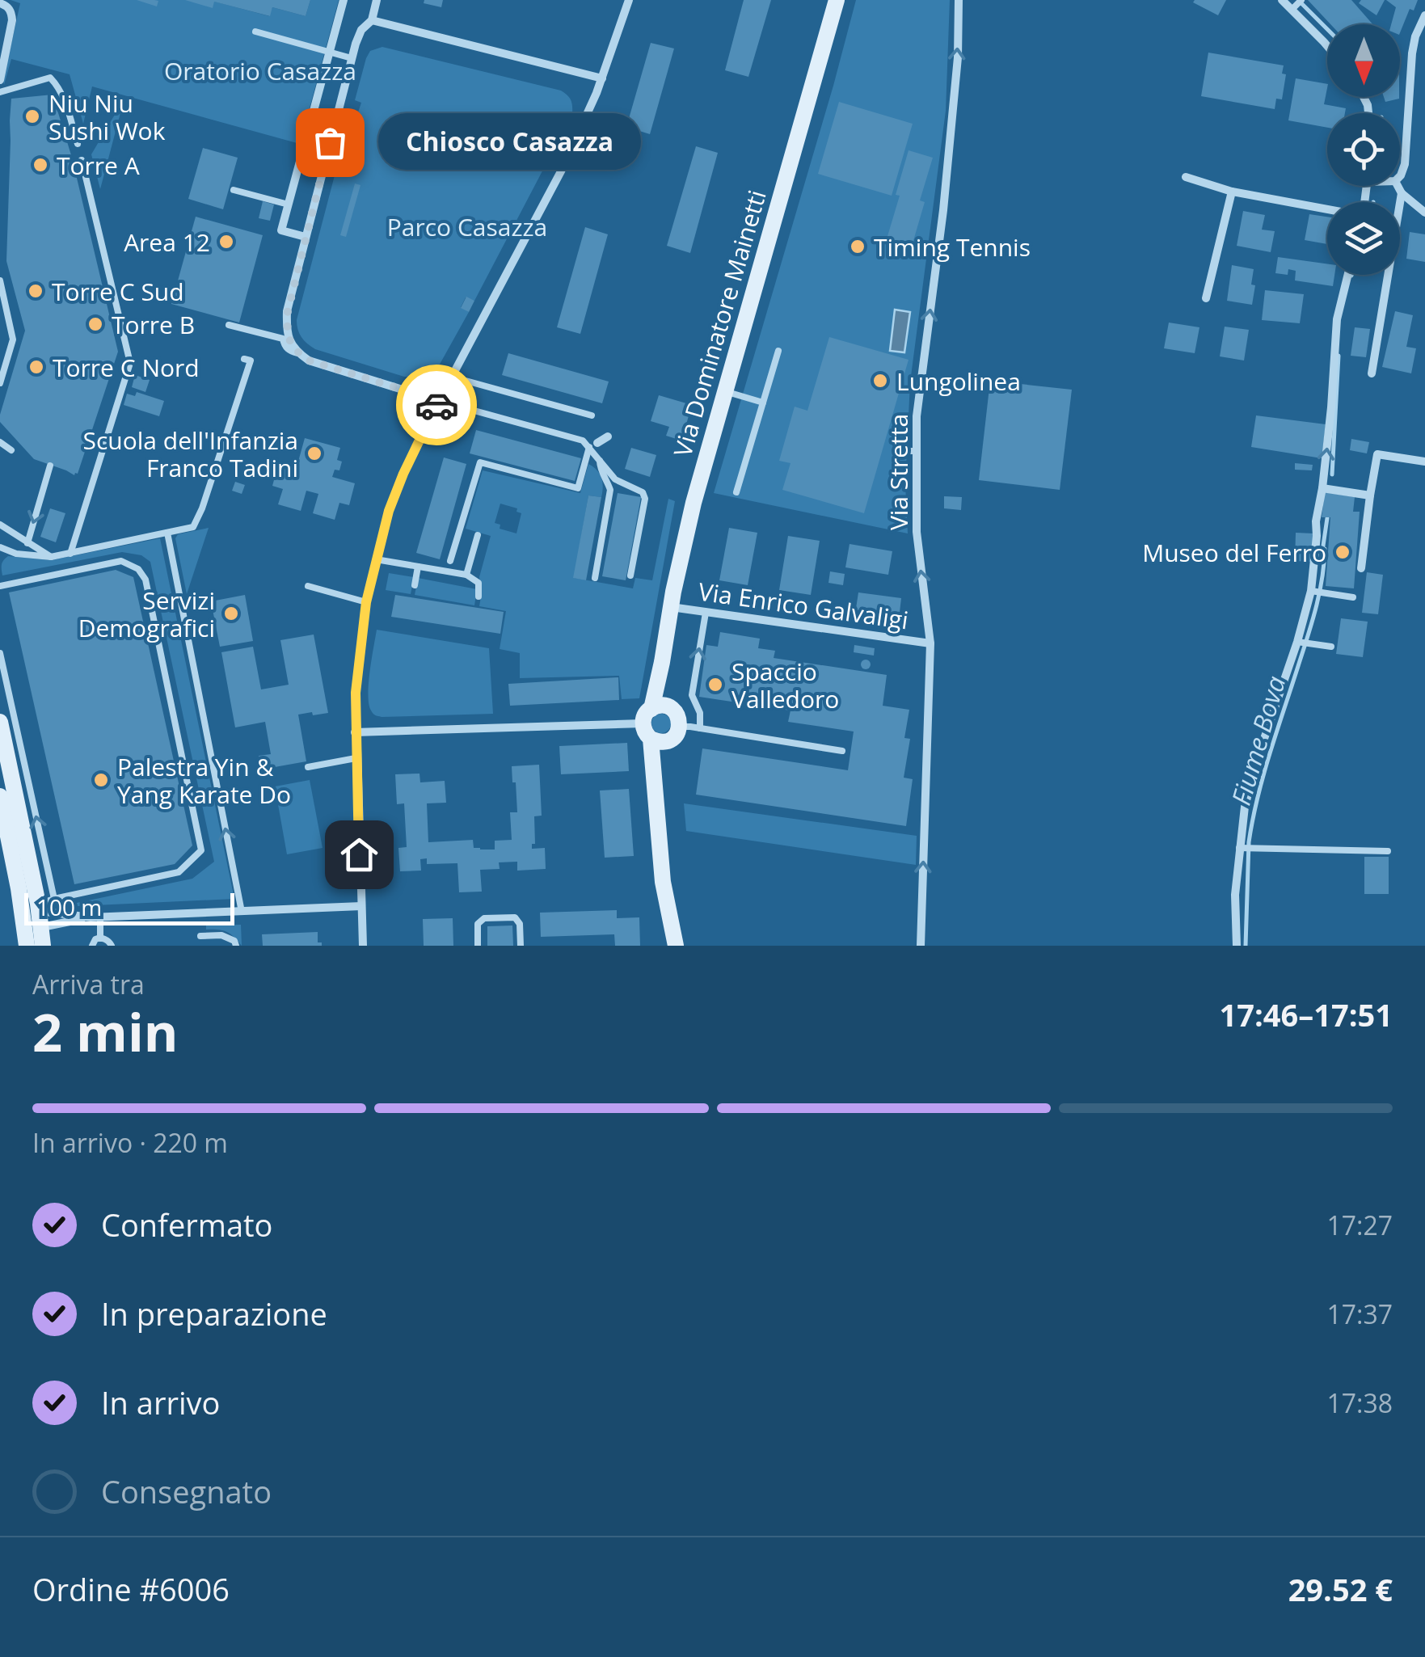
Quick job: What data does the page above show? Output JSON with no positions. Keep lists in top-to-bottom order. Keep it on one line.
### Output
{"streets":{"street":["Via Dominatore Mainetti","Via Stretta","Via Enrico Galvaligi"]},"crossings":[["Via Dominatore Mainetti","Via Enrico Galvaligi"],["Via Stretta","Via Enrico Galvaligi"]],"one_way":["Via Stretta"],"water":["Fiume Bova"],"parks":["Oratorio Casazza","Parco Casazza"],"places":["Niu Niu Sushi Wok","Chiosco Casazza","Torre A","Area 12","Timing Tennis","Torre C Sud","Torre B","Torre C Nord","Lungolinea","Scuola dell'Infanzia Franco Tadini","Museo del Ferro","Servizi Demografici","Spaccio Valledoro","Palestra Yin & Yang Karate Do"],"scale_bar":"100 m","north":"bottom","page":{"bubble":"Chiosco Casazza","scale":"100 m","heading":["2 min","Arriva tra","17:46–17:51"],"panel":["Ordine #6006","29.52 €"],"bar":"In arrivo · 220 m","list":[["Confermato","17:27"],["In preparazione","17:37"],["In arrivo","17:38"],"Consegnato"]}}
